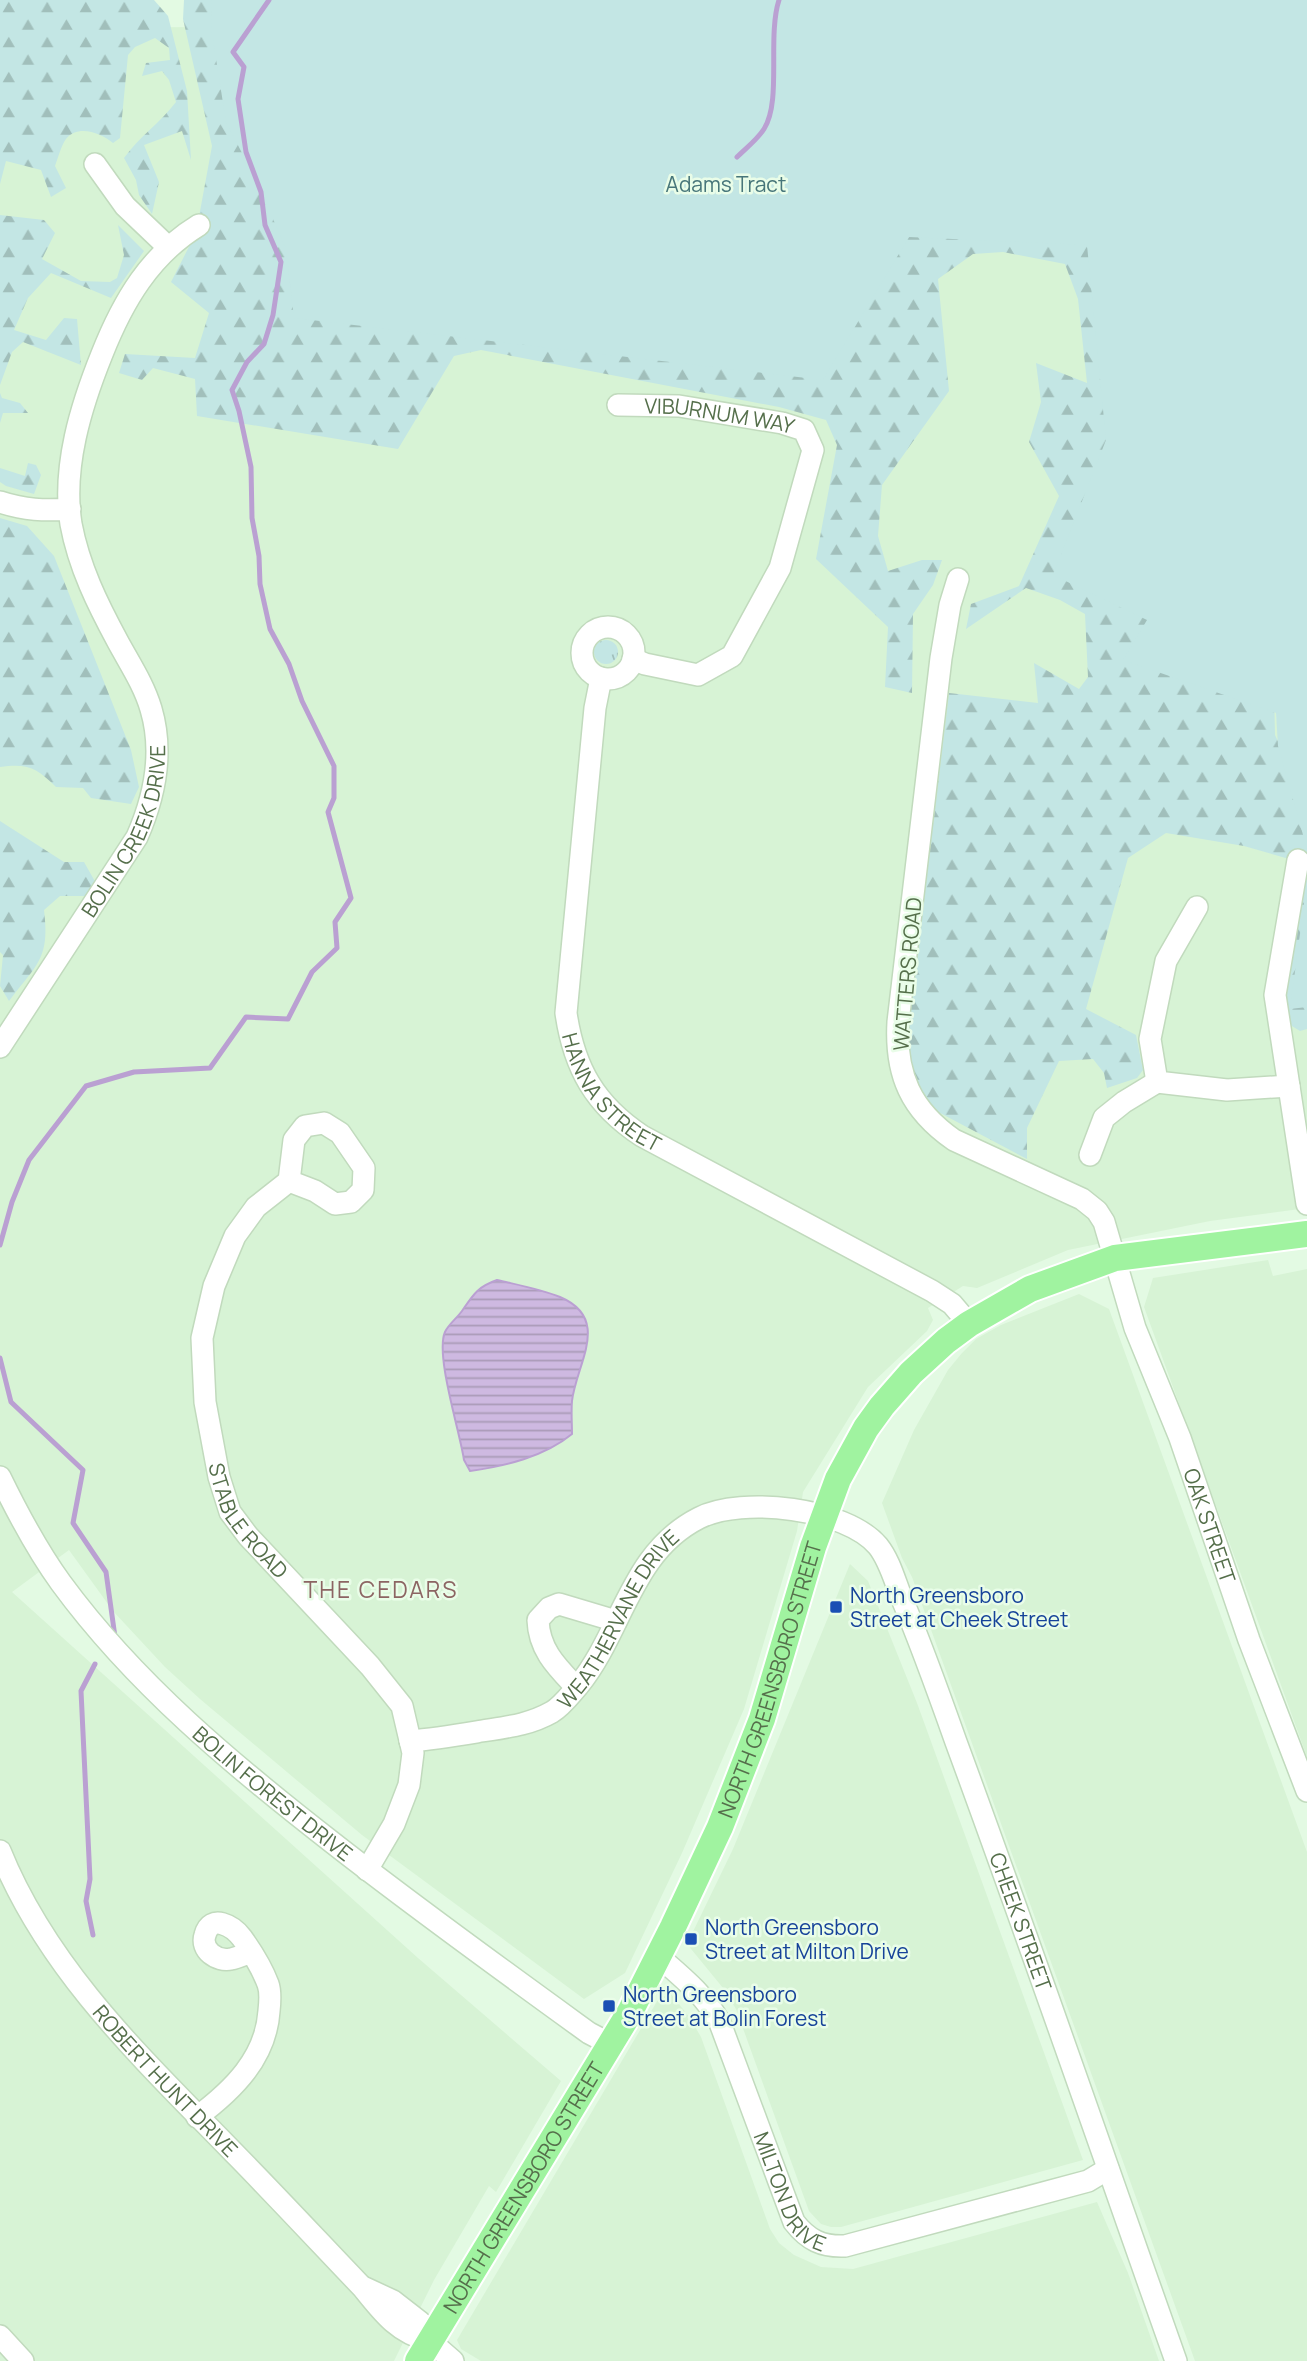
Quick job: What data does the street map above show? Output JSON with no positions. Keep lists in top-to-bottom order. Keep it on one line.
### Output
{"streets":{"main road":["NORTH GREENSBORO STREET"],"street":["VIBURNUM WAY","BOLIN CREEK DRIVE","WATTERS ROAD","HANNA STREET","STABLE ROAD","OAK STREET","WEATHERVANE DRIVE","BOLIN FOREST DRIVE","CHEEK STREET","ROBERT HUNT DRIVE","MILTON DRIVE"]},"crossings":[["VIBURNUM WAY","HANNA STREET"],["WATTERS ROAD","OAK STREET"],["WATTERS ROAD","NORTH GREENSBORO STREET"],["HANNA STREET","NORTH GREENSBORO STREET"],["STABLE ROAD","WEATHERVANE DRIVE"],["STABLE ROAD","BOLIN FOREST DRIVE"],["OAK STREET","NORTH GREENSBORO STREET"],["WEATHERVANE DRIVE","NORTH GREENSBORO STREET"],["WEATHERVANE DRIVE","CHEEK STREET"],["NORTH GREENSBORO STREET","BOLIN FOREST DRIVE"],["NORTH GREENSBORO STREET","CHEEK STREET"],["NORTH GREENSBORO STREET","ROBERT HUNT DRIVE"],["NORTH GREENSBORO STREET","MILTON DRIVE"],["CHEEK STREET","MILTON DRIVE"]],"districts":["THE CEDARS"],"parks":["Adams Tract"],"places":{"transit":["North Greensboro Street at Cheek Street","North Greensboro Street at Milton Drive","North Greensboro Street at Bolin Forest"]}}
